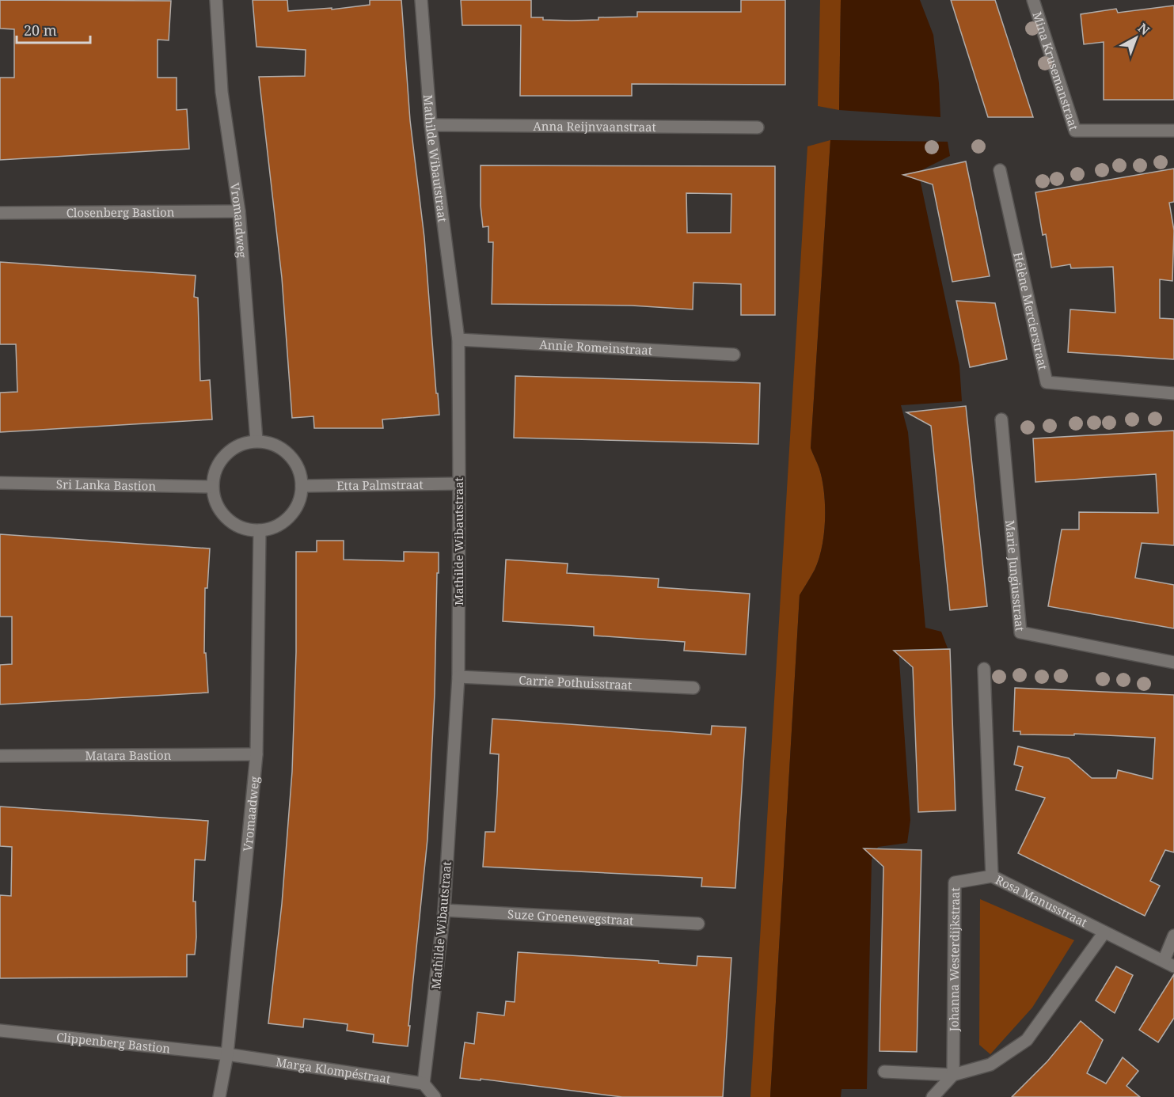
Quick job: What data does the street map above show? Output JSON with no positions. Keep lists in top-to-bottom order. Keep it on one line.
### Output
{"streets":{"street":["Mina Krusemanstraat","Anna Reijnvaanstraat","Mathilde Wibautstraat","Closenberg Bastion","Vromaadweg","Hélène Mercierstraat","Annie Romeinstraat","Sri Lanka Bastion","Etta Palmstraat","Marie Jungiusstraat","Carrie Pothuisstraat","Matara Bastion","Rosa Manusstraat","Suze Groenewegstraat","Johanna Westerdijkstraat","Clippenberg Bastion","Marga Klompéstraat"]},"crossings":[["Anna Reijnvaanstraat","Mathilde Wibautstraat"],["Mathilde Wibautstraat","Annie Romeinstraat"],["Mathilde Wibautstraat","Etta Palmstraat"],["Mathilde Wibautstraat","Carrie Pothuisstraat"],["Mathilde Wibautstraat","Suze Groenewegstraat"],["Mathilde Wibautstraat","Marga Klompéstraat"],["Closenberg Bastion","Vromaadweg"],["Vromaadweg","Sri Lanka Bastion"],["Vromaadweg","Etta Palmstraat"],["Vromaadweg","Matara Bastion"],["Vromaadweg","Clippenberg Bastion"],["Vromaadweg","Marga Klompéstraat"],["Sri Lanka Bastion","Etta Palmstraat"],["Rosa Manusstraat","Johanna Westerdijkstraat"],["Clippenberg Bastion","Marga Klompéstraat"]],"scale_bar":"20 m","north":"top right"}
